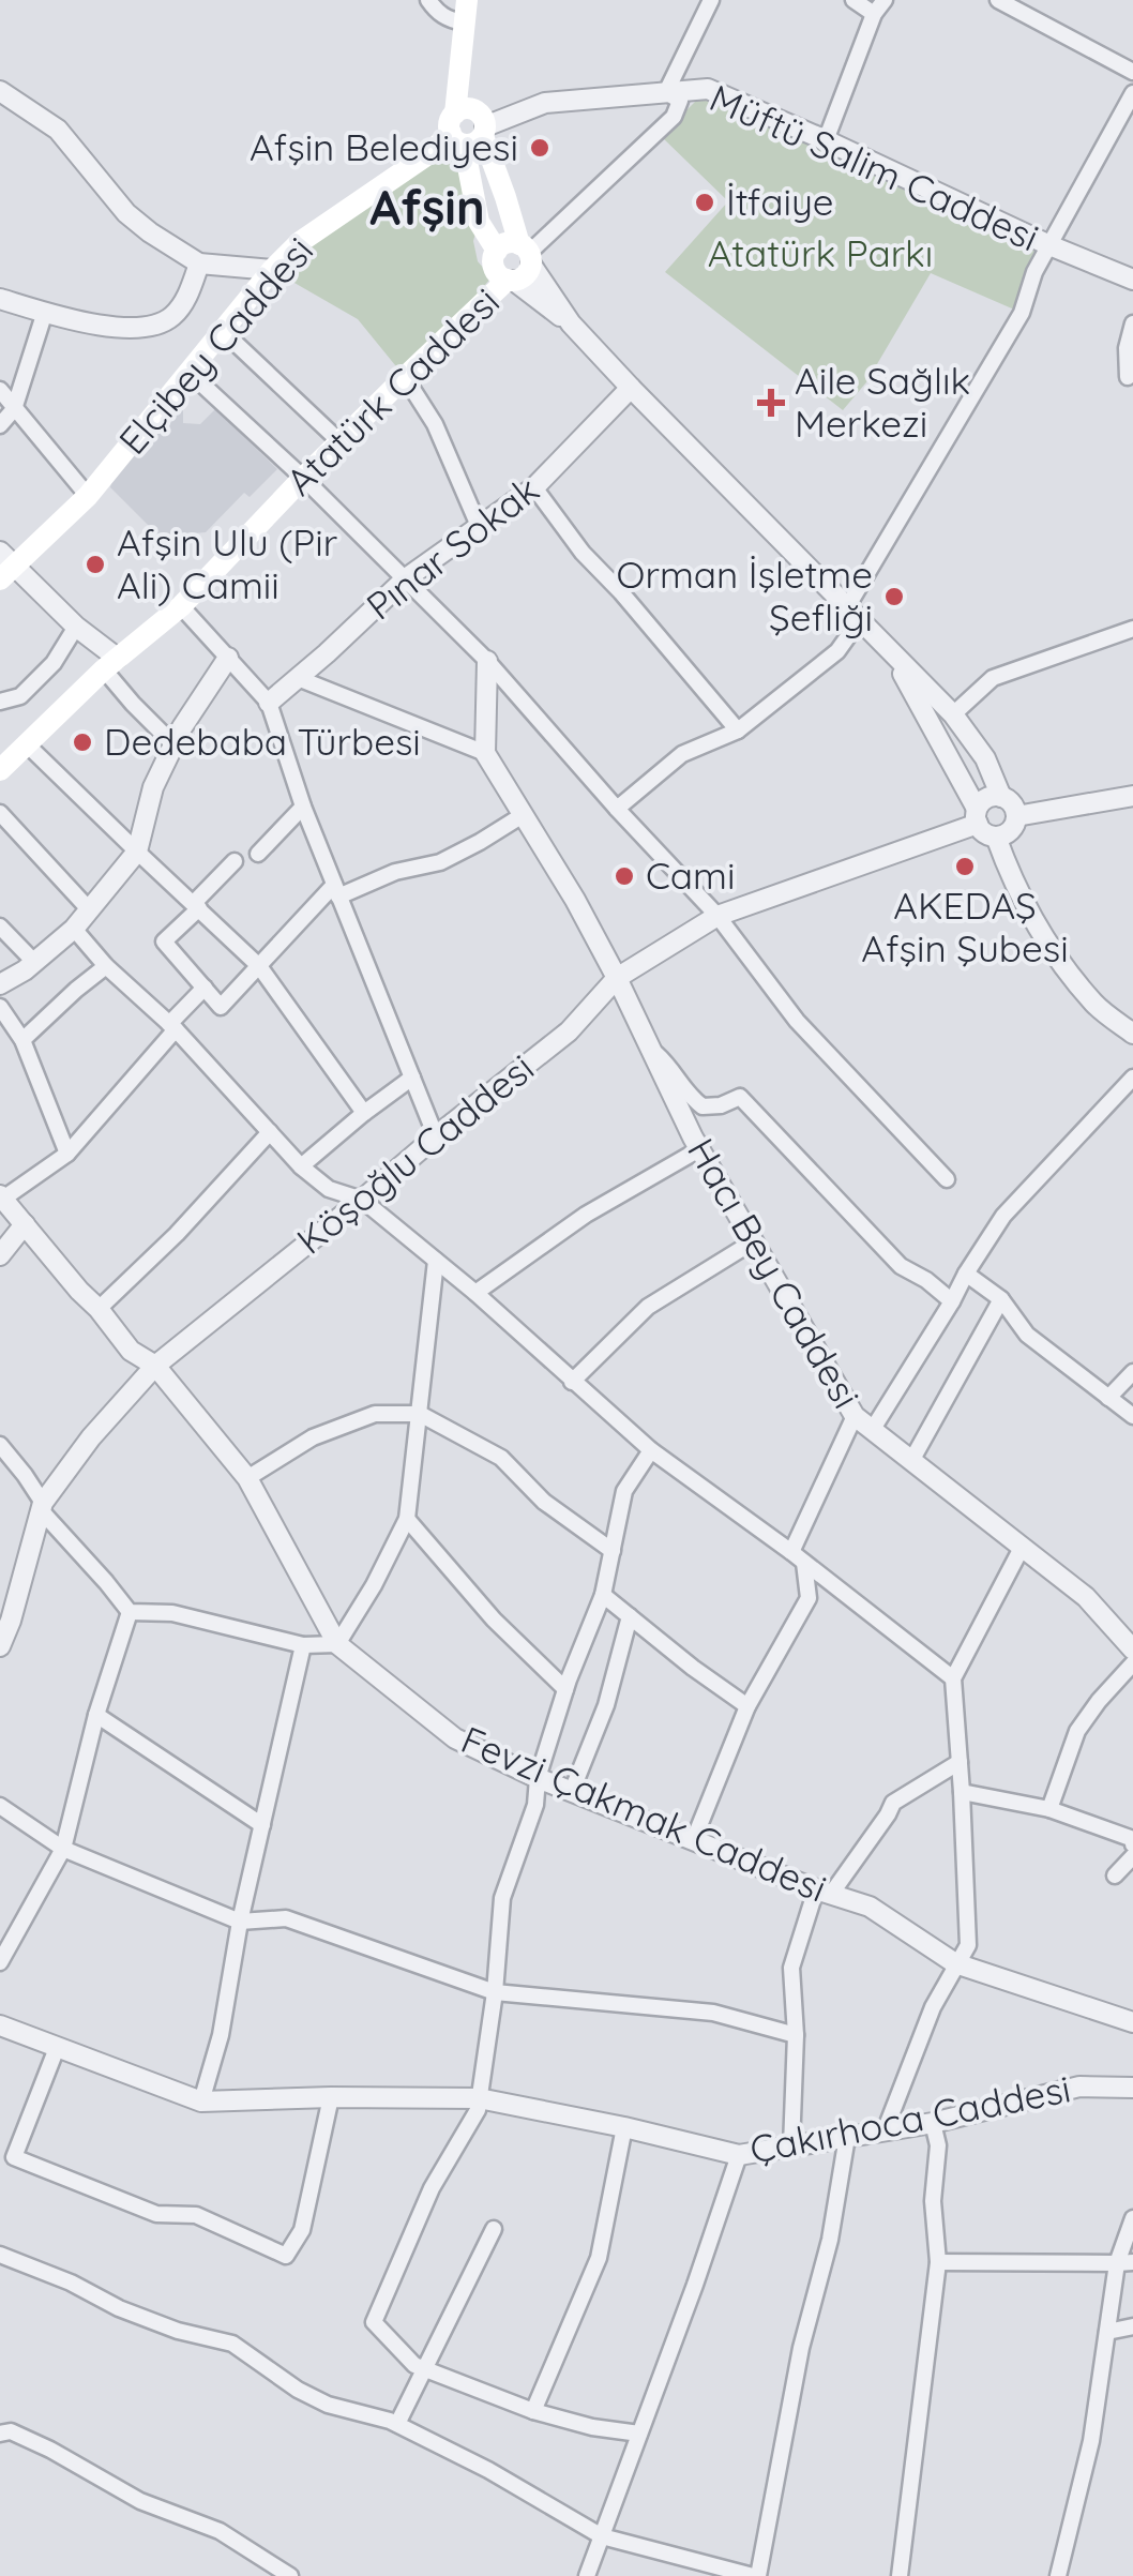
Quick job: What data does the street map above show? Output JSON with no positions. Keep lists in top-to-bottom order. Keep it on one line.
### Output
{"streets":{"main road":["Elçibey Caddesi","Atatürk Caddesi"],"street":["Müftü Salim Caddesi","Pınar Sokak","Köşoğlu Caddesi","Hacı Bey Caddesi","Fevzi Çakmak Caddesi","Çakırhoca Caddesi"]},"crossings":[["Müftü Salim Caddesi","Elçibey Caddesi"],["Köşoğlu Caddesi","Hacı Bey Caddesi"],["Köşoğlu Caddesi","Fevzi Çakmak Caddesi"]],"districts":["Afşin"],"parks":["Atatürk Parkı"],"places":{"other":["Afşin Belediyesi","İtfaiye","Afşin Ulu (Pir Ali) Camii","Orman İşletme Şefliği","Dedebaba Türbesi","AKEDAŞ Afşin Şubesi","Cami"],"health":["Aile Sağlık Merkezi"]}}
